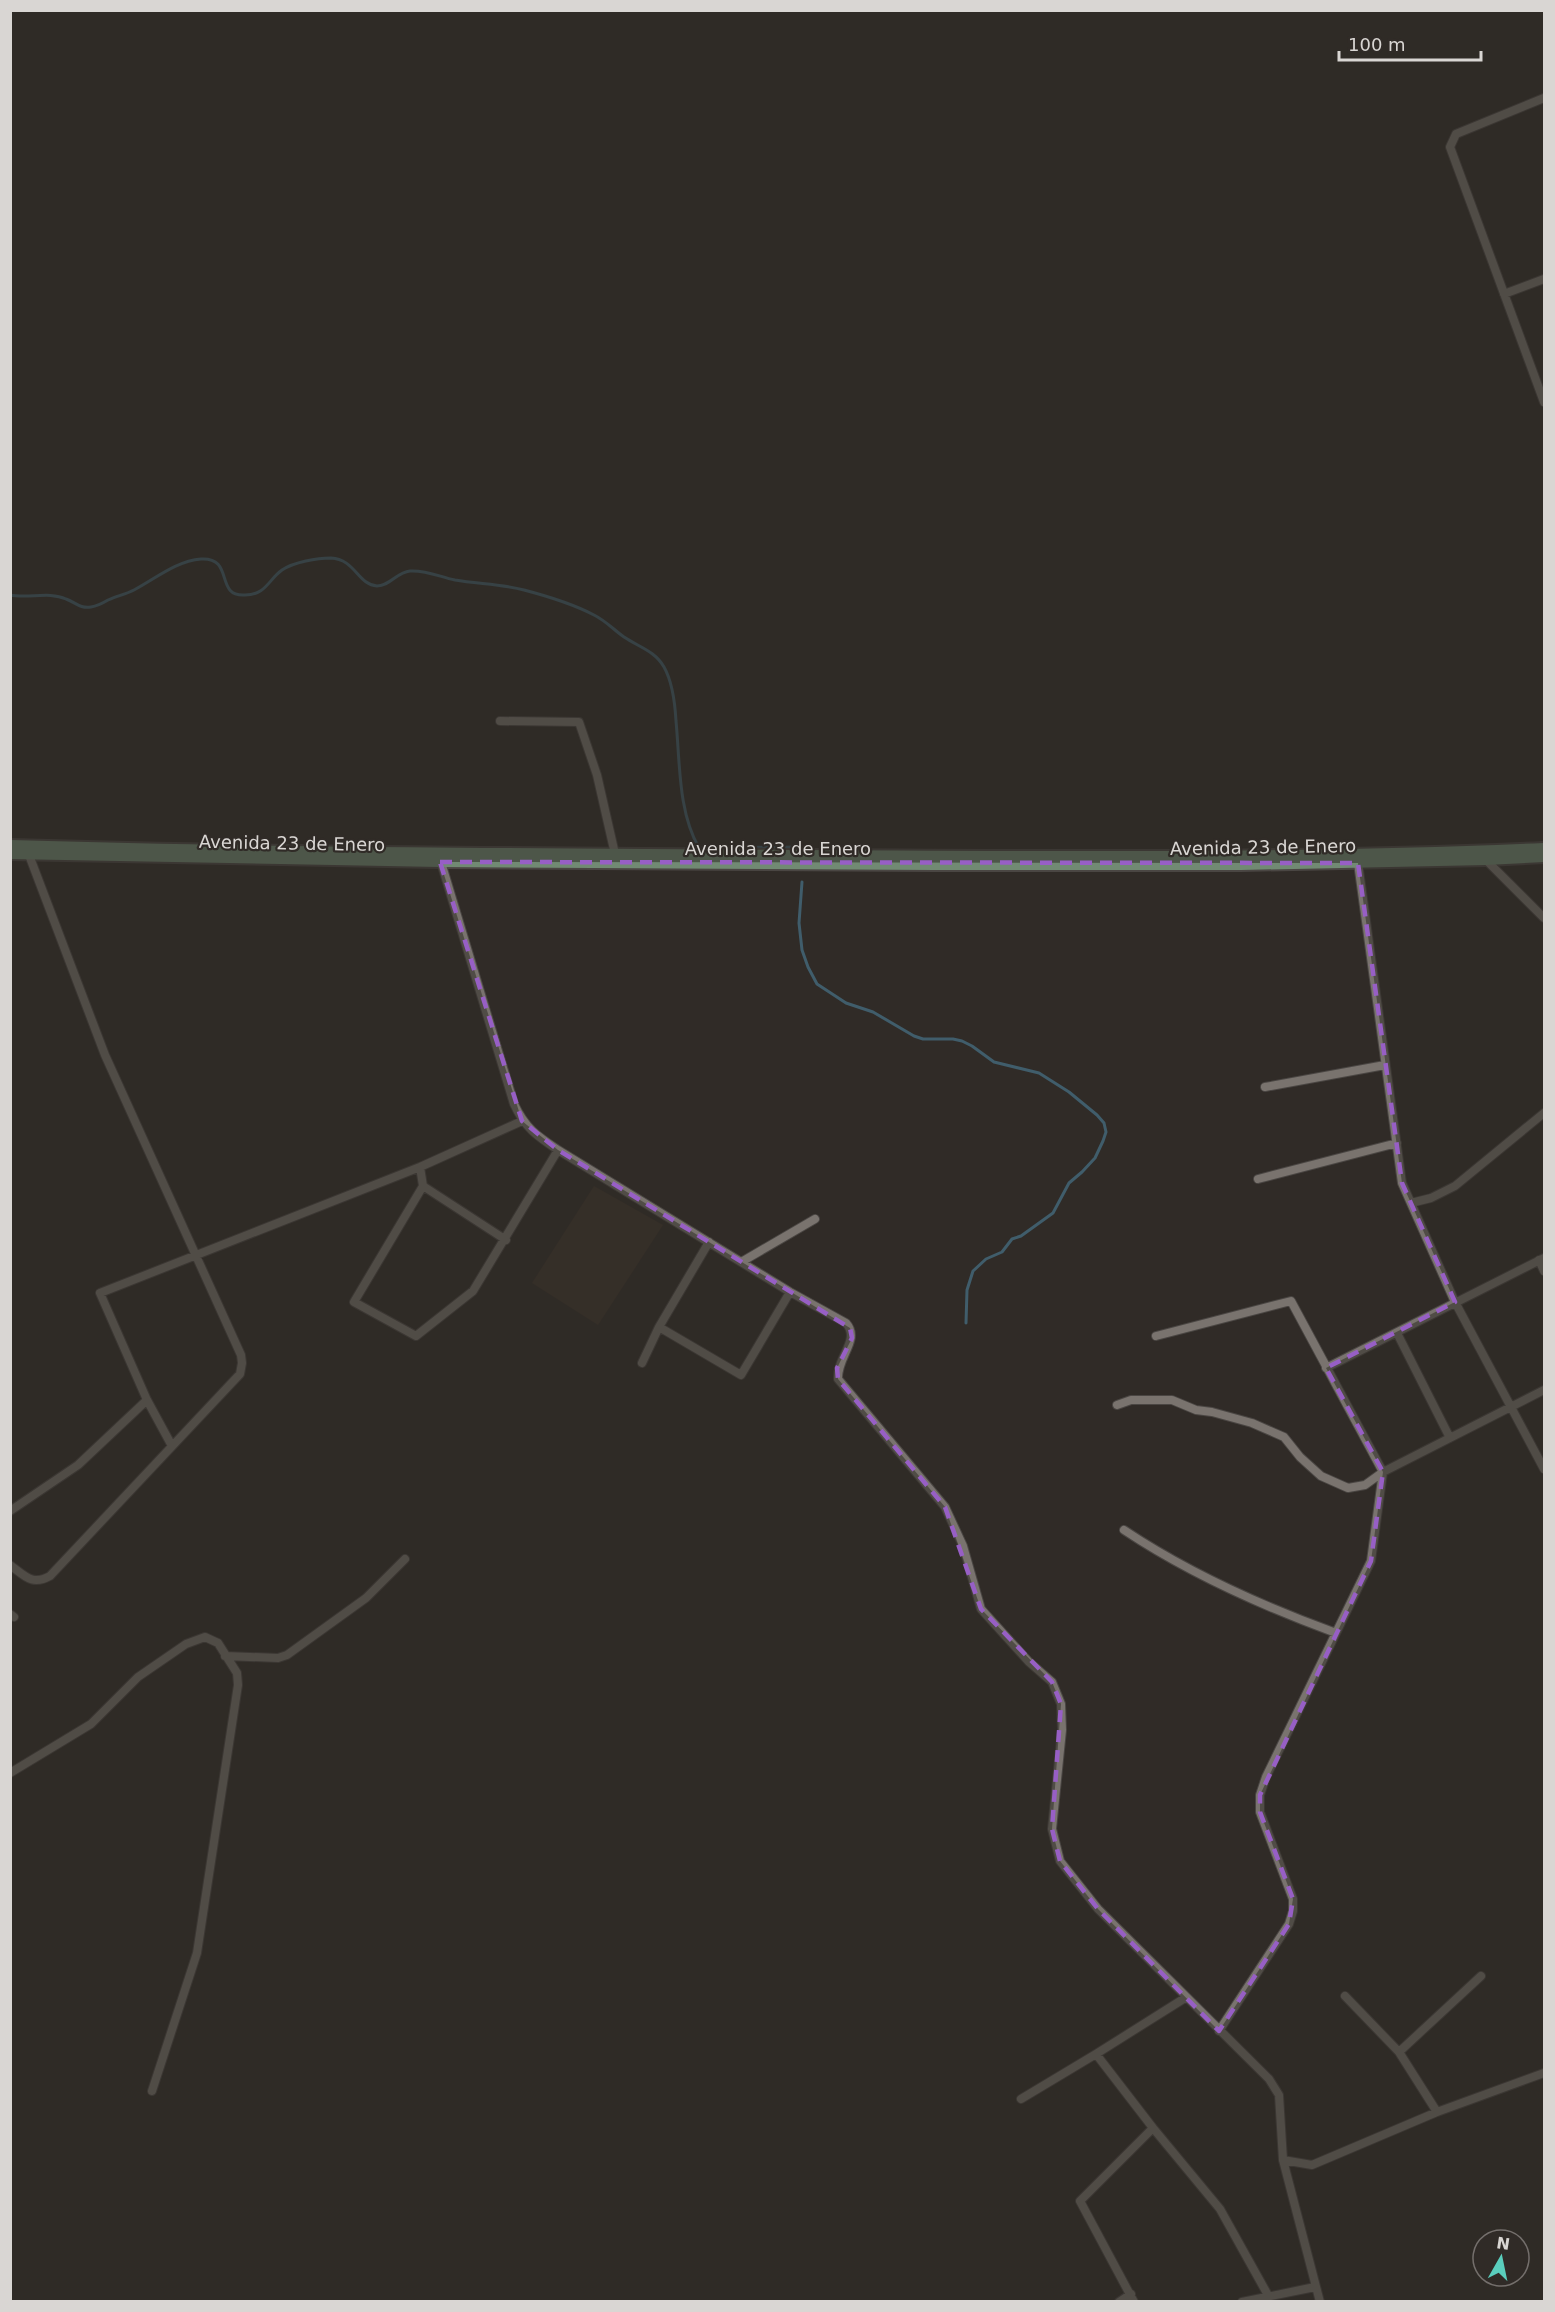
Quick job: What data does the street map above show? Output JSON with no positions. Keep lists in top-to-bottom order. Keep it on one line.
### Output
{"streets":{"main road":["Avenida 23 de Enero"]},"scale_bar":"100 m","north":"top"}
